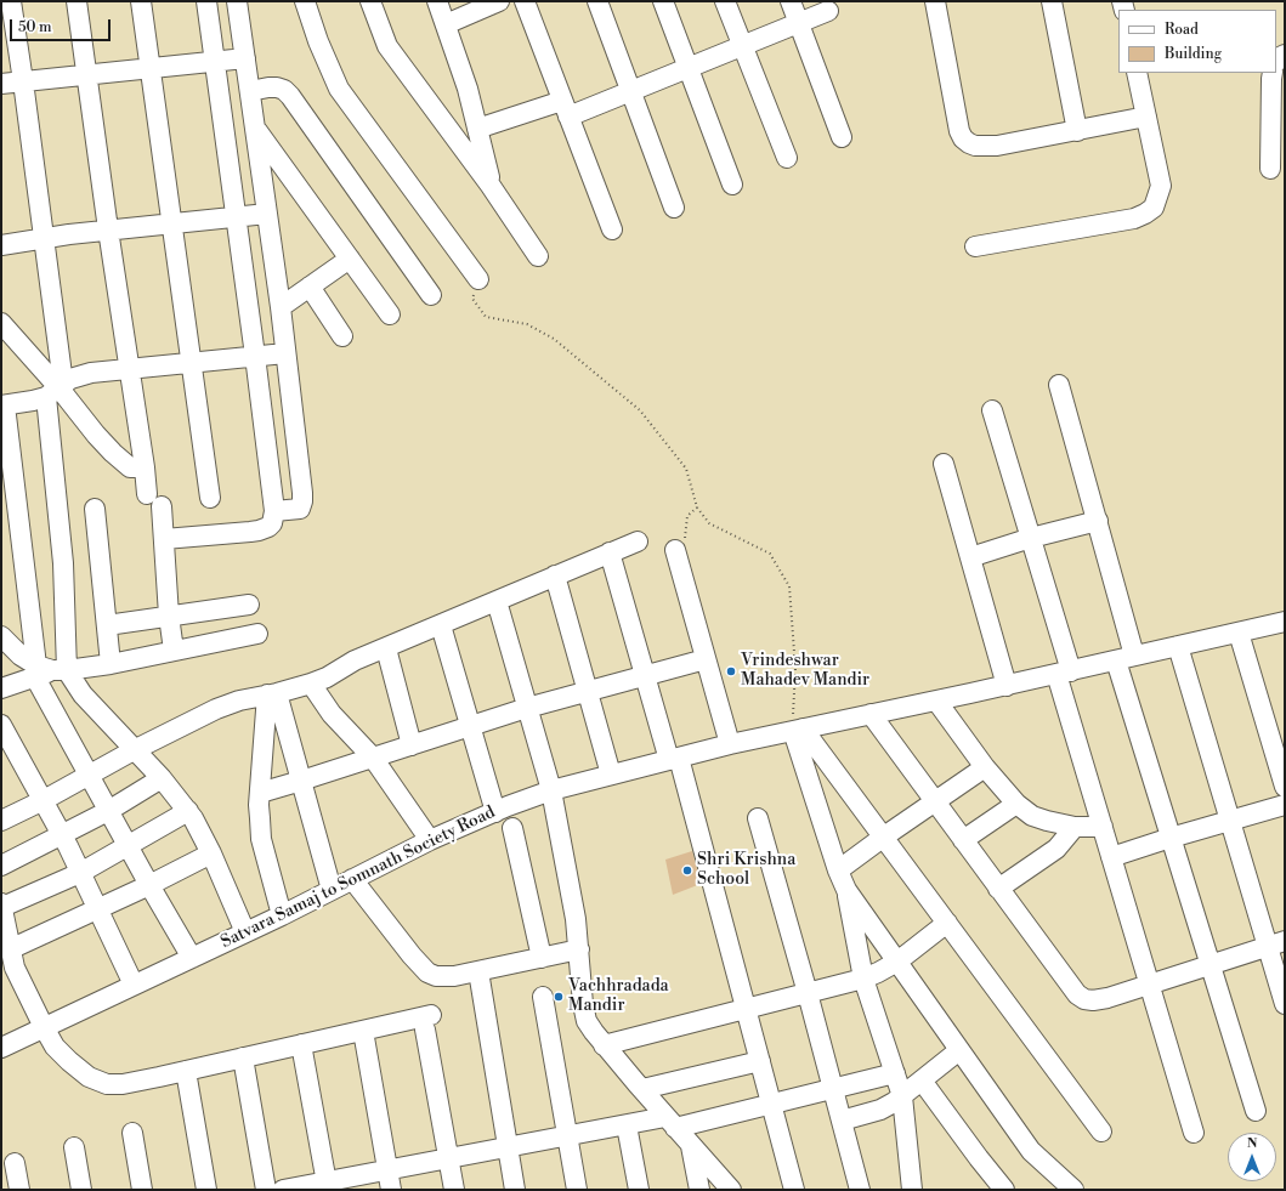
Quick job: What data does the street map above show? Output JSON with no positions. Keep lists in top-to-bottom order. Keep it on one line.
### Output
{"streets":{"street":["Satvara Samaj to Somnath Society Road"]},"places":["Vrindeshwar Mahadev Mandir","Shri Krishna School","Vachhradada Mandir"],"legend":["Road","Building"],"scale_bar":"50 m","north":"top"}
